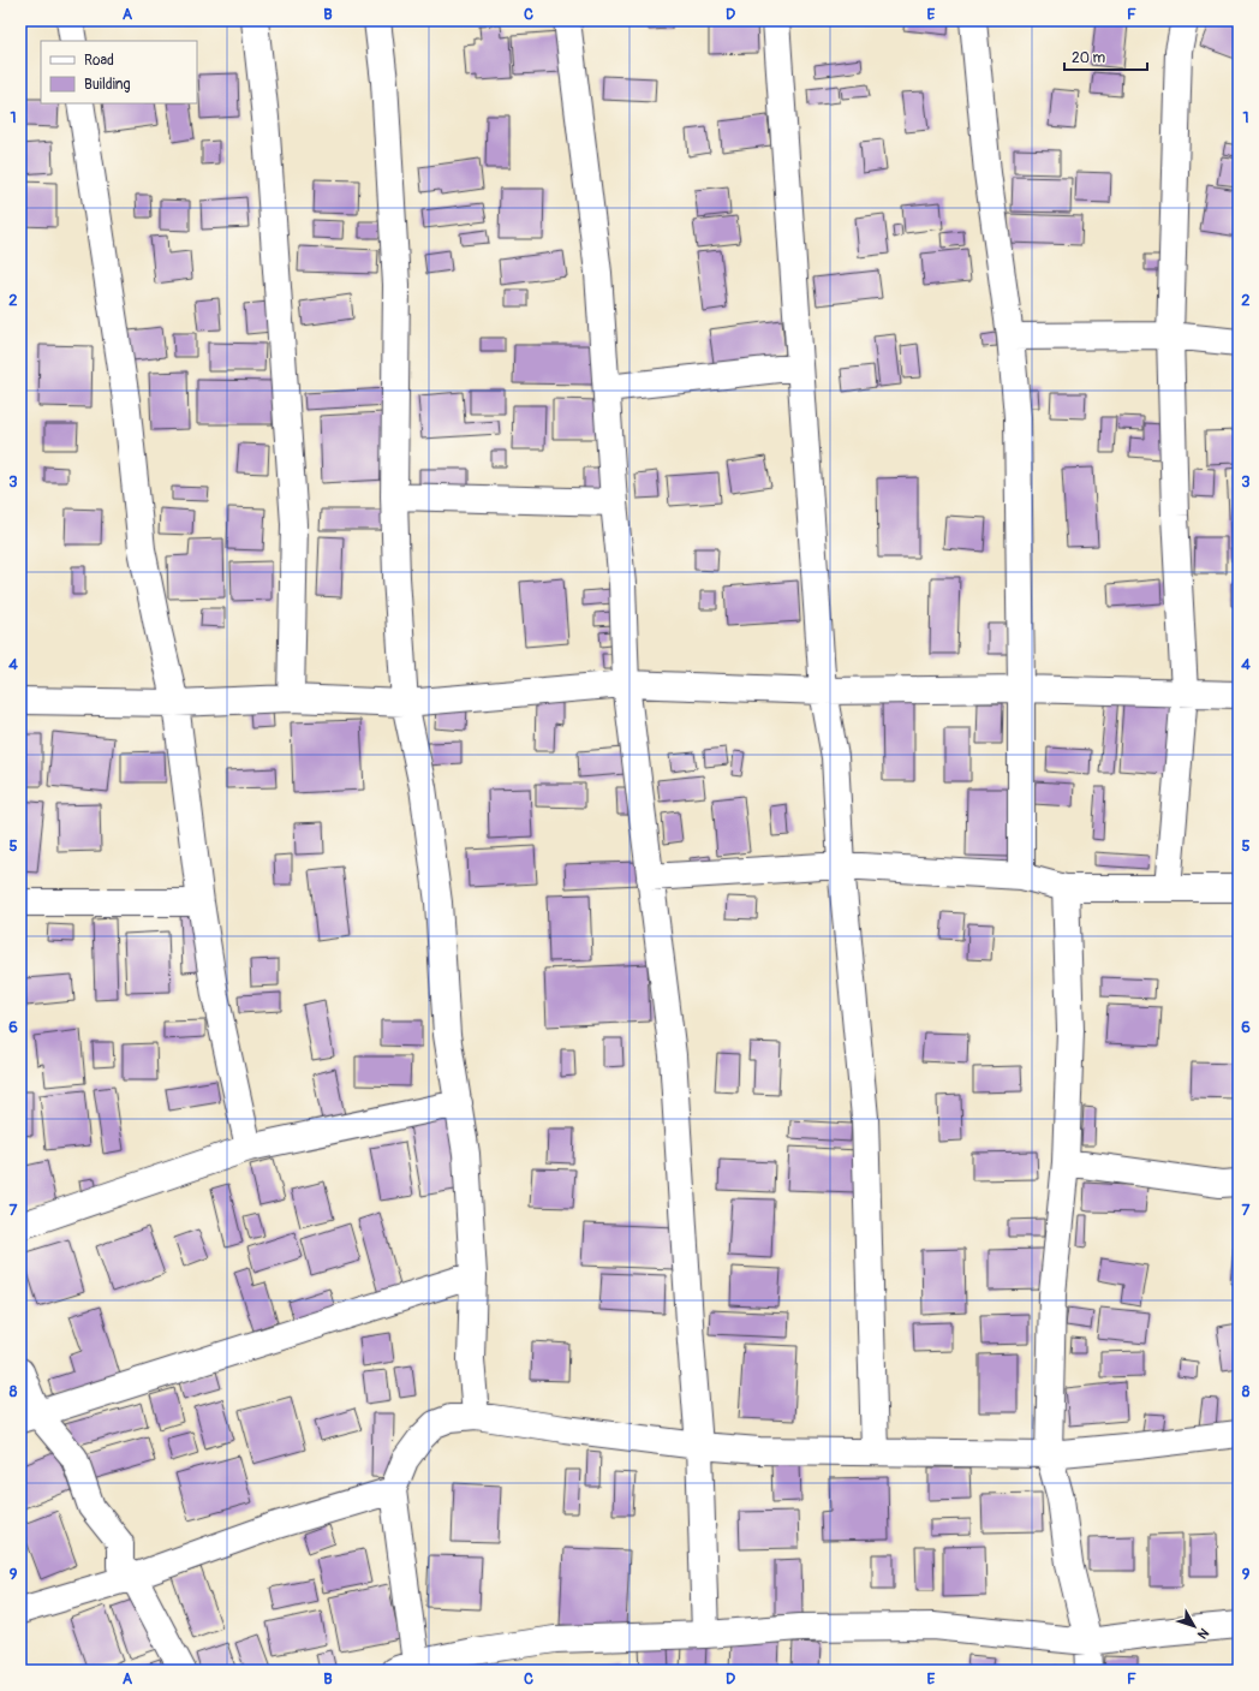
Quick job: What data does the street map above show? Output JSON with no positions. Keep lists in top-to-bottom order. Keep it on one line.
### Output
{"legend":["Road","Building"],"scale_bar":"20 m","north":"bottom right","grid":{"columns":["A","B","C","D","E","F"],"rows":["1","2","3","4","5","6","7","8","9"]}}
